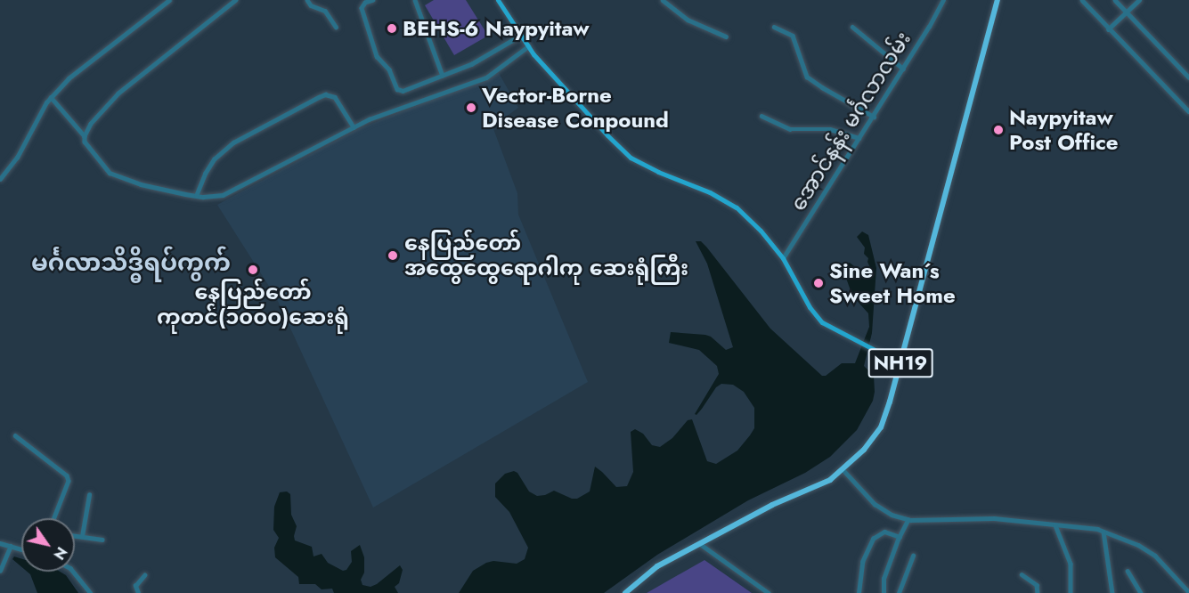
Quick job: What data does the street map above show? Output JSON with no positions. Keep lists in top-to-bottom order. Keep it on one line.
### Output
{"streets":{"highway":["NH19"],"street":["အောင်နန်း မင်္ဂလာလမ်း"]},"districts":["မင်္ဂလာသိဒ္ဓိရပ်ကွက်"],"places":["BEHS-6 Naypyitaw","Vector-Borne Disease Conpound","Naypyitaw Post Office","နေပြည်တော် အထွေထွေရောဂါကု ဆေးရုံကြီး","နေပြည်တော် ကုတင်(၁၀၀၀)ဆေးရုံ","Sine Wan´s Sweet Home"],"north":"bottom right"}
